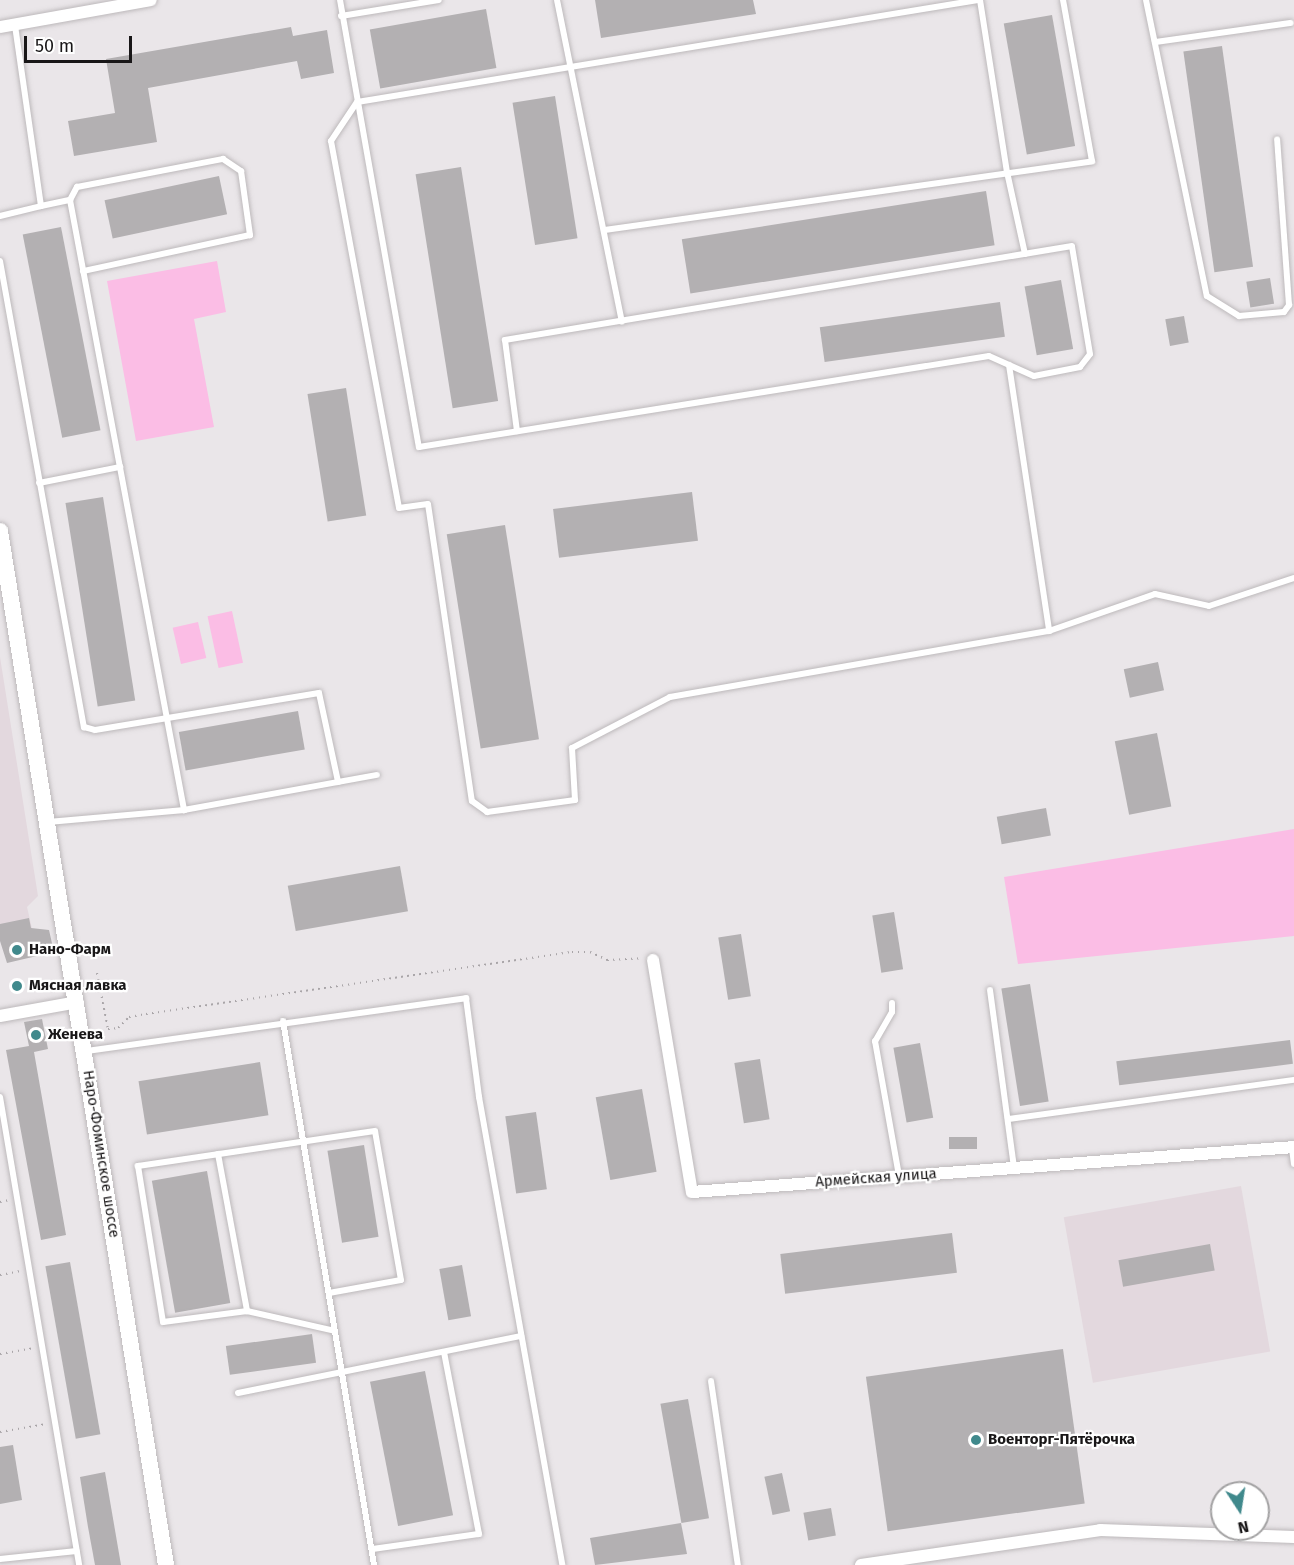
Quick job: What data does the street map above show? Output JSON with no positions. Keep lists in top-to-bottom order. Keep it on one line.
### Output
{"streets":{"main road":["Наро-Фоминское шоссе"],"street":["Армейская улица"]},"places":["Нано-Фарм","Мясная лавка","Женева","Военторг-Пятёрочка"],"scale_bar":"50 m","north":"bottom"}
